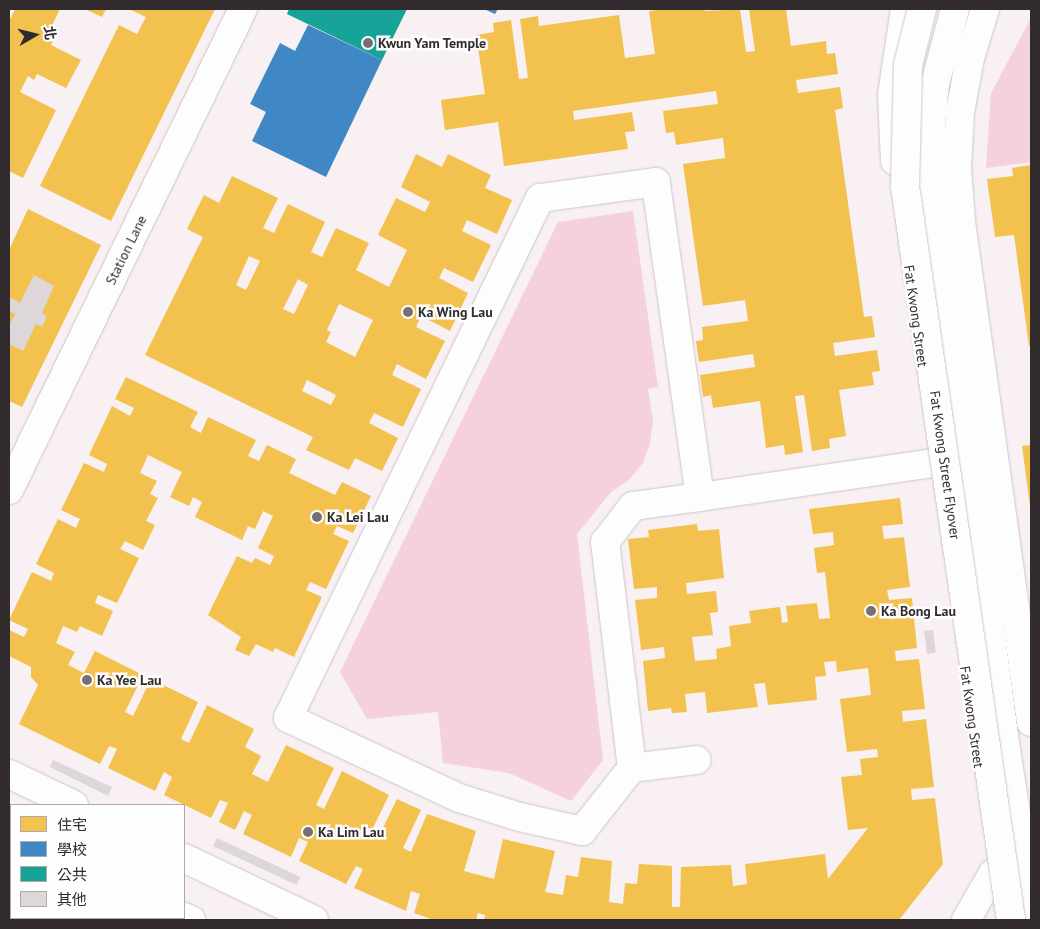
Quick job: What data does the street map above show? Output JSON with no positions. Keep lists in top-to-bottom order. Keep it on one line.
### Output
{"streets":{"street":["Station Lane","Fat Kwong Street","Fat Kwong Street Flyover"]},"places":["Kwun Yam Temple","Ka Wing Lau","Ka Lei Lau","Ka Bong Lau","Ka Yee Lau","Ka Lim Lau"],"legend":["住宅","學校","公共","其他"],"north":"right"}
